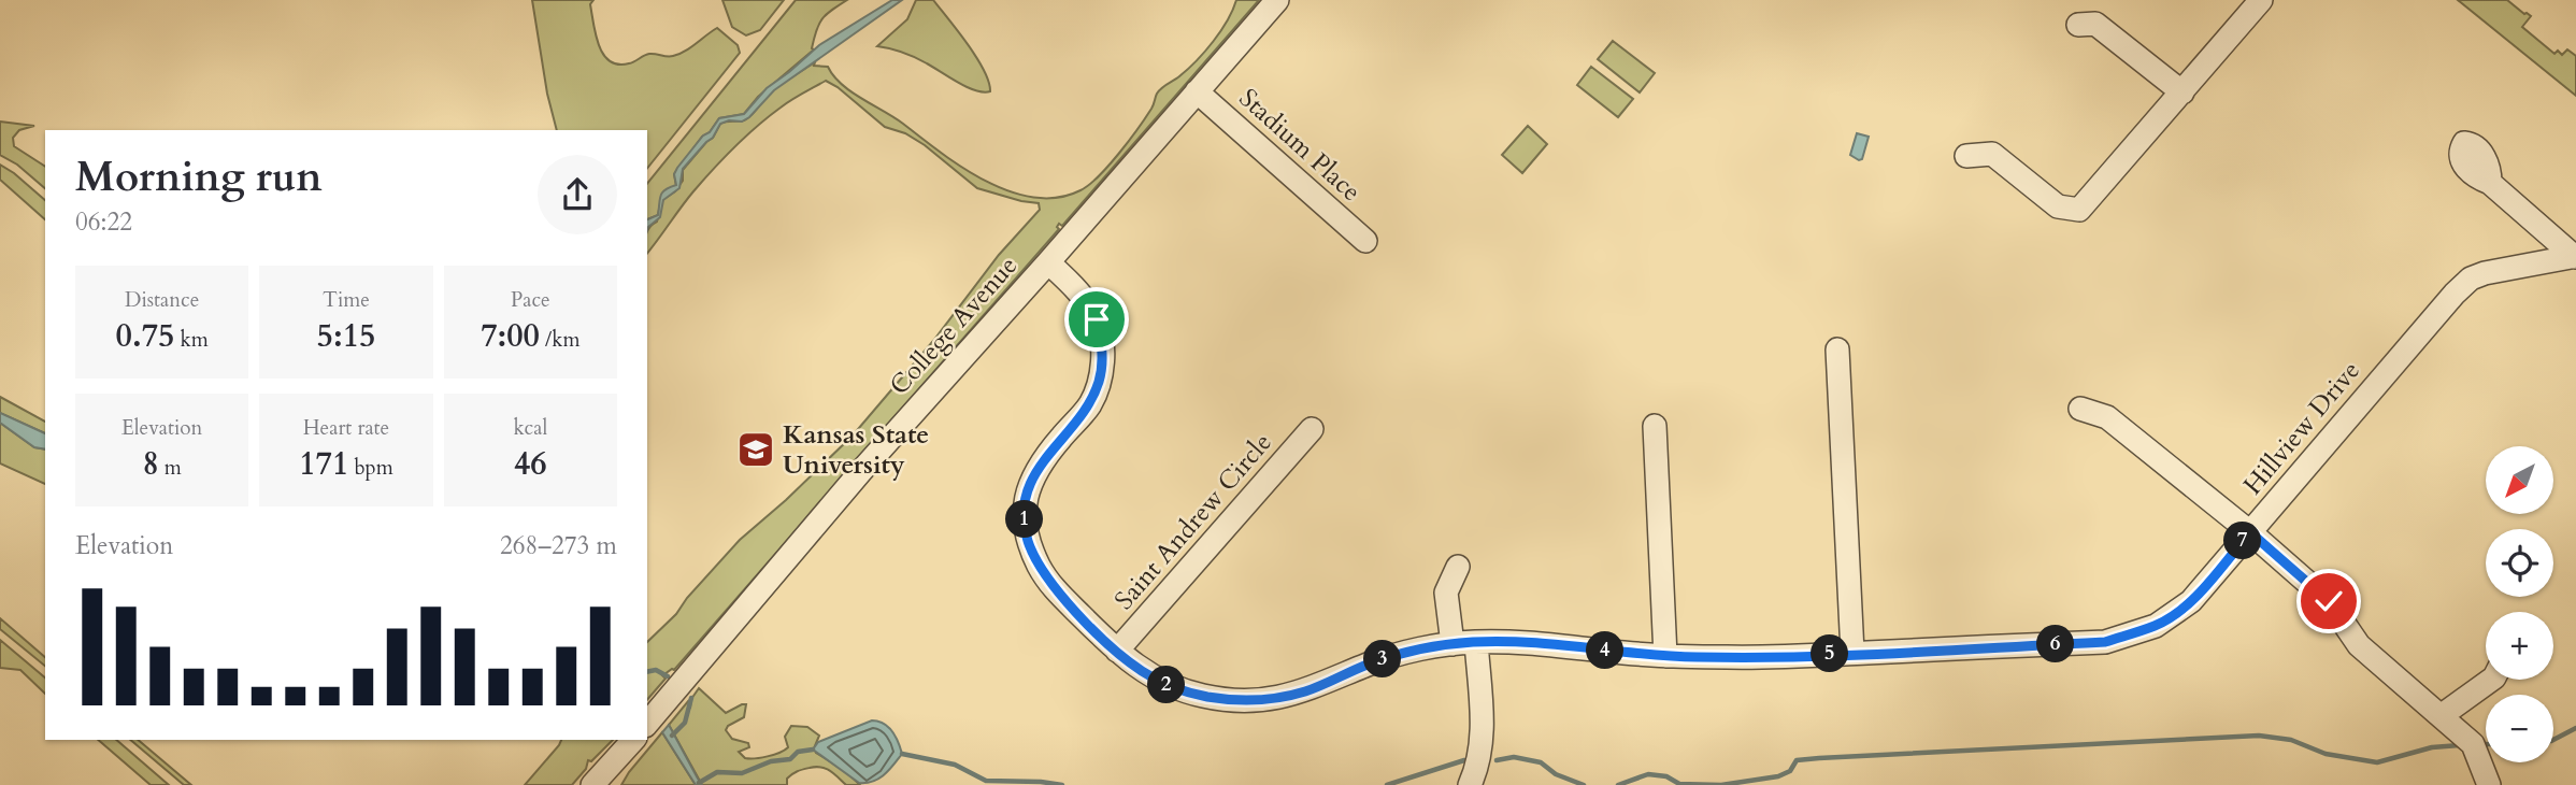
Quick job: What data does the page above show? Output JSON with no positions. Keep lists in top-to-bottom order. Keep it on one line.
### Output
{"streets":{"street":["Stadium Place","College Avenue","Hillview Drive","Saint Andrew Circle"]},"crossings":[["Stadium Place","College Avenue"],["College Avenue","Hillview Drive"],["Hillview Drive","Saint Andrew Circle"]],"places":{"school or university":["Kansas State University"]},"north":"bottom left","page":{"heading":["Morning run","06:22"],"stats":[["Distance","0.75 km"],["Time","5:15"],["Pace","7:00 /km"],["Elevation","8 m"],["Heart rate","171 bpm"],["kcal","46"]],"map_buttons":["+","−"],"pins":["1","7","6","4","5","3","2"],"chart":["Elevation","268–273 m"]}}
